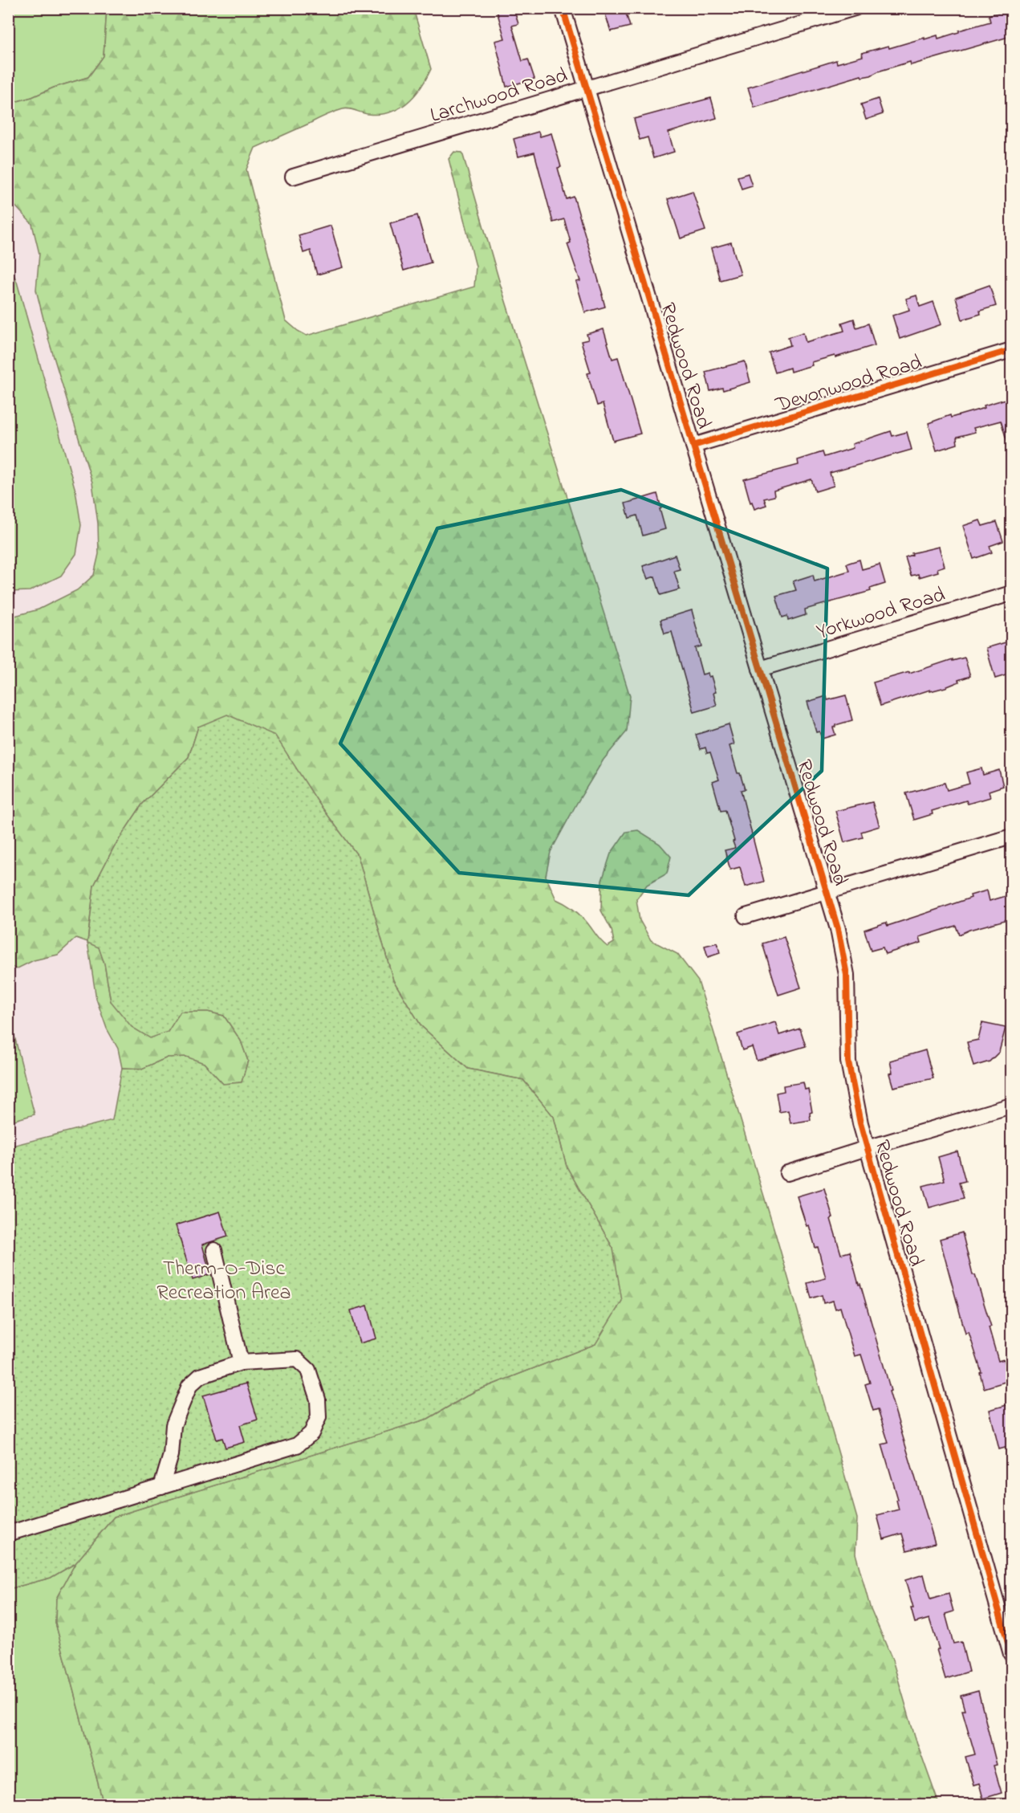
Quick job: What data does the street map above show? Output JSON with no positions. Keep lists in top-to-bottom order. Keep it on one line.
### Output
{"streets":{"street":["Larchwood Road","Redwood Road","Devonwood Road","Yorkwood Road"]},"crossings":[["Larchwood Road","Redwood Road"],["Redwood Road","Devonwood Road"],["Redwood Road","Yorkwood Road"]],"parks":["Therm-O-Disc Recreation Area"]}
